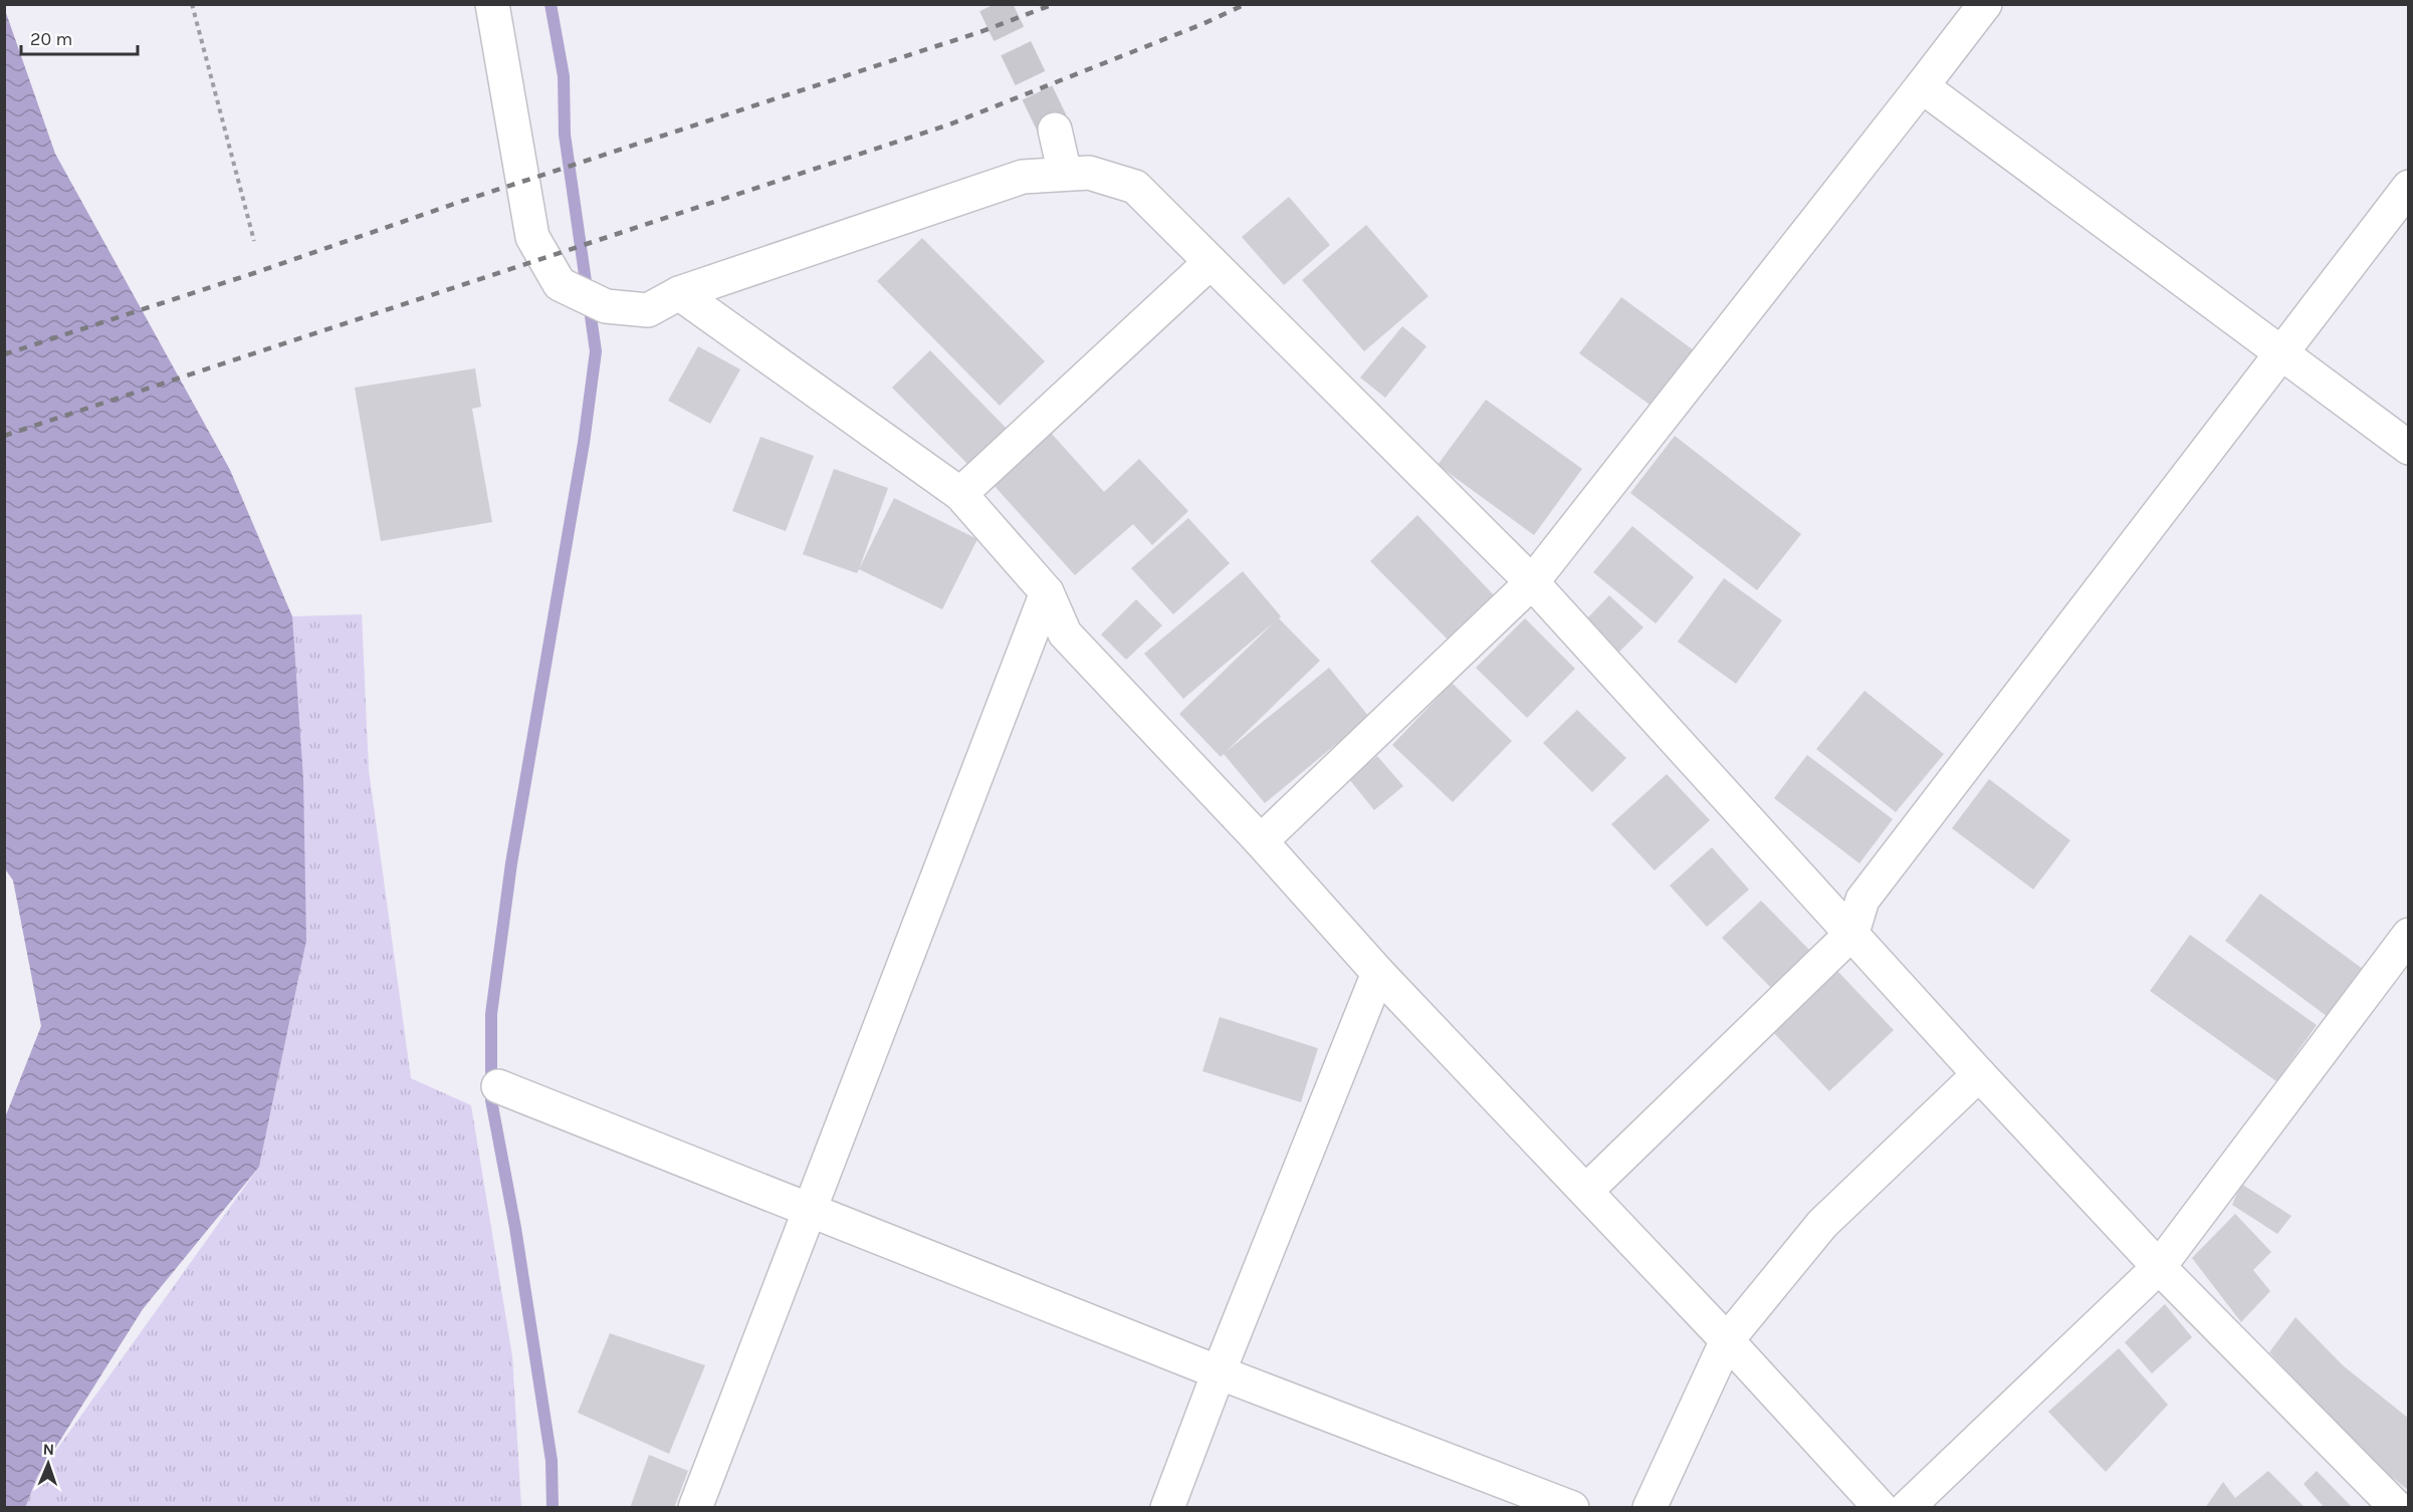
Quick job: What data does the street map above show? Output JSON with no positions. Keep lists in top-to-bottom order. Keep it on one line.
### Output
{"scale_bar":"20 m","north":"top"}
